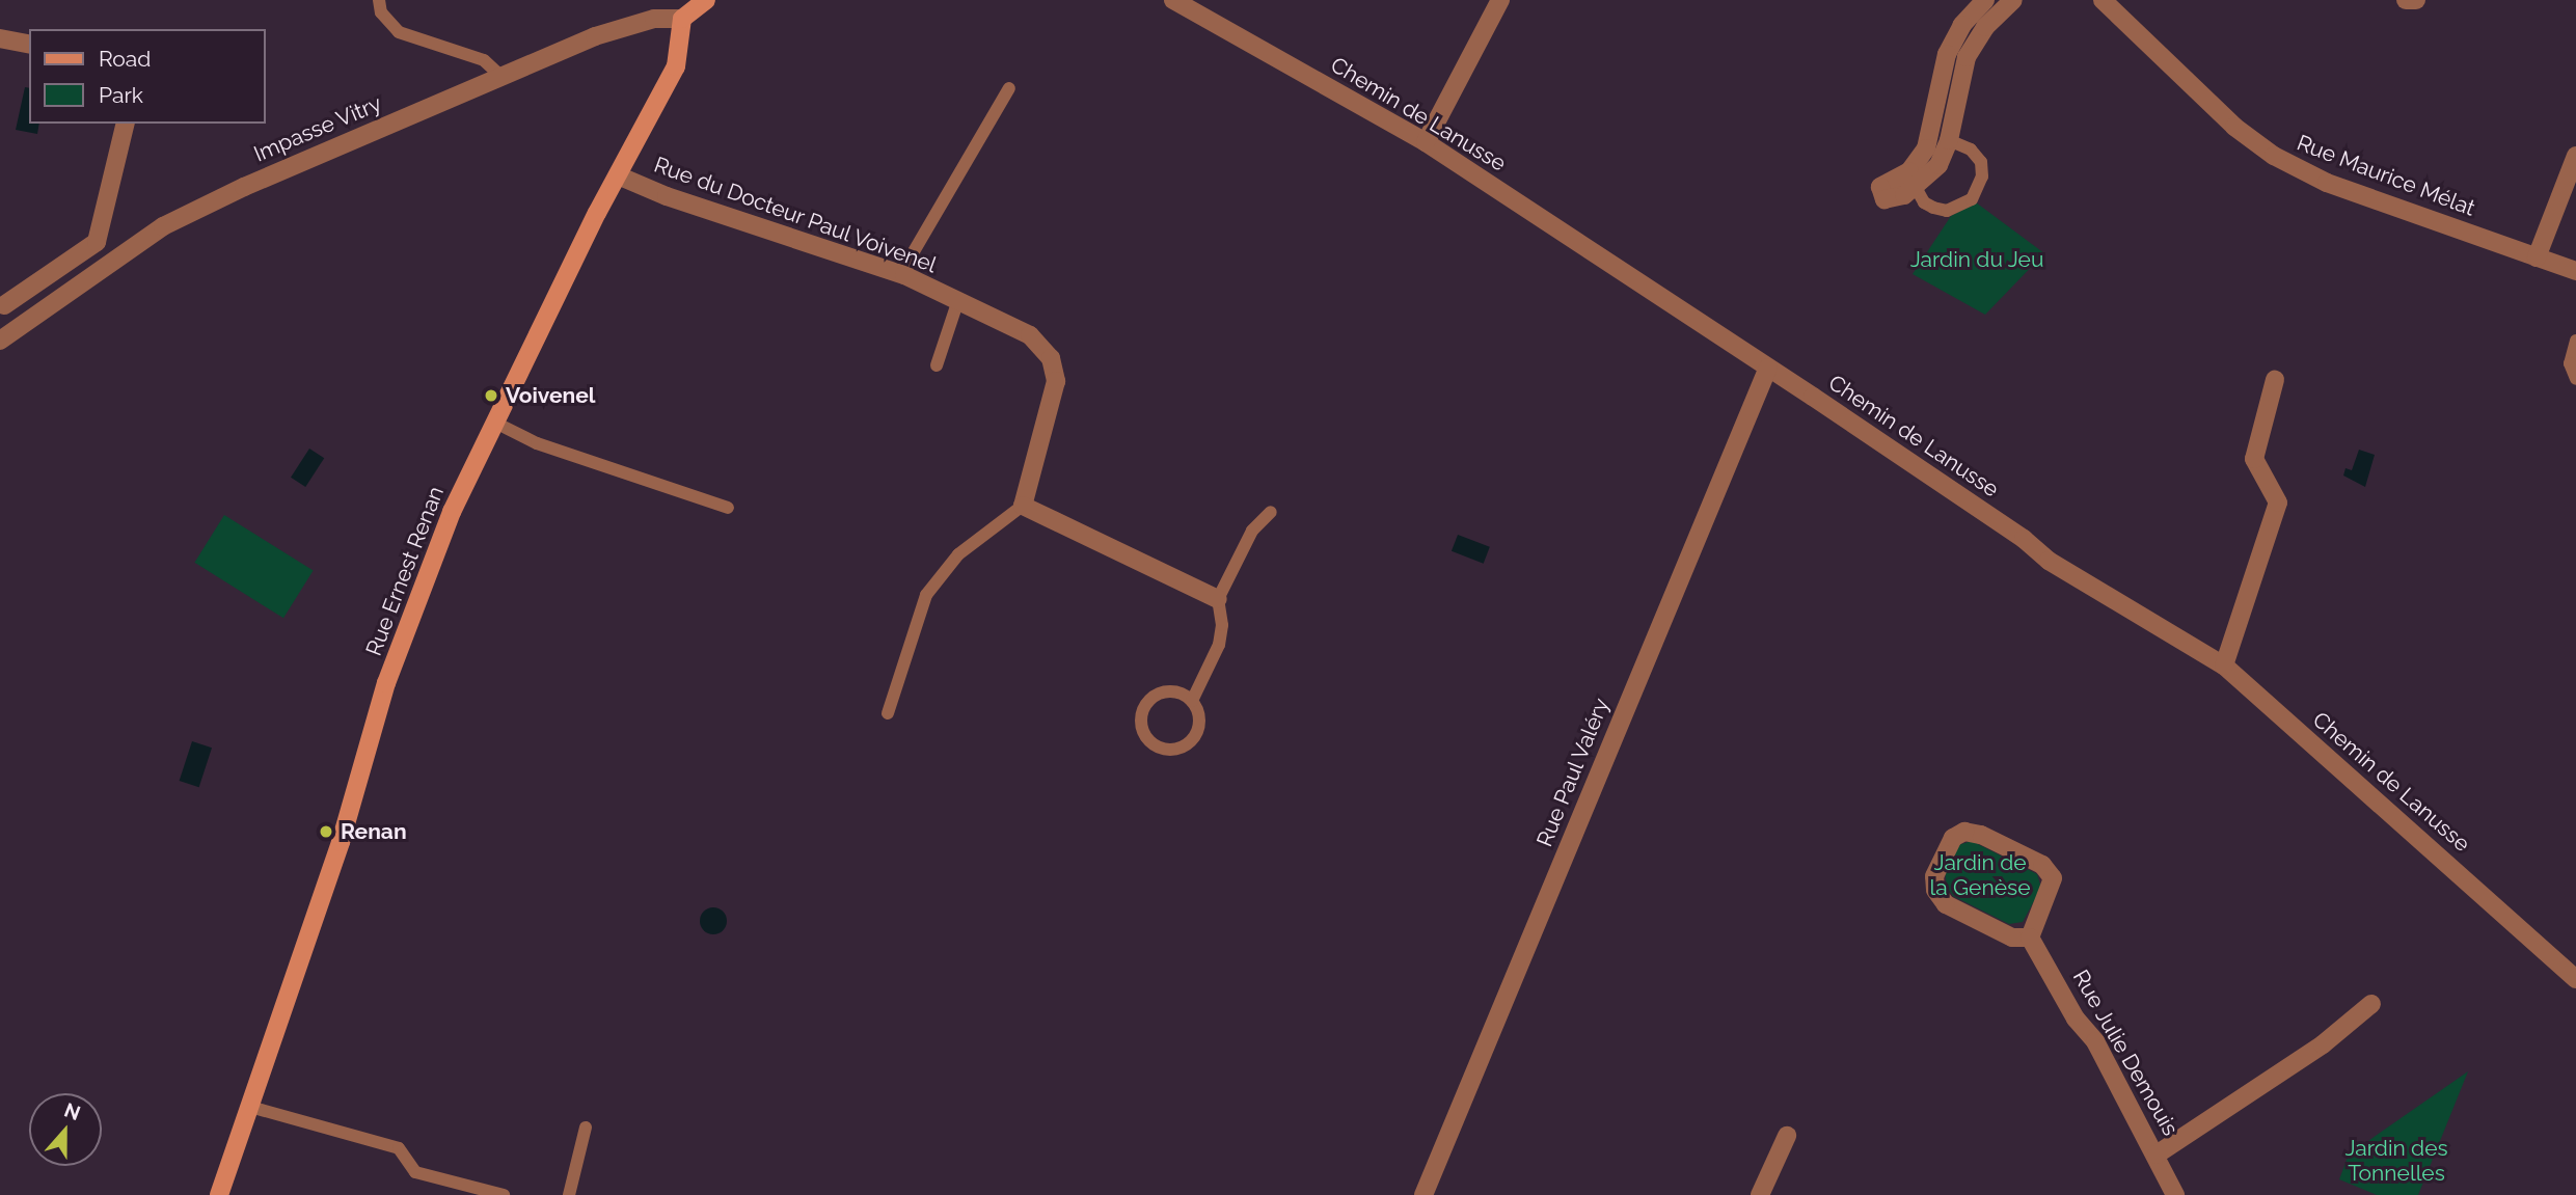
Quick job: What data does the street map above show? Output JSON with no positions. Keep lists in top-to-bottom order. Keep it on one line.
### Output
{"streets":{"street":["Chemin de Lanusse","Impasse Vitry","Rue Maurice Mélat","Rue du Docteur Paul Voivenel","Rue Ernest Renan","Rue Paul Valéry","Rue Julie Demouis"]},"crossings":[["Chemin de Lanusse","Rue Paul Valéry"],["Impasse Vitry","Rue Ernest Renan"],["Rue du Docteur Paul Voivenel","Rue Ernest Renan"]],"parks":["Jardin du Jeu","Jardin de la Genèse","Jardin des Tonnelles"],"places":["Voivenel","Renan"],"legend":["Road","Park"],"north":"top"}
